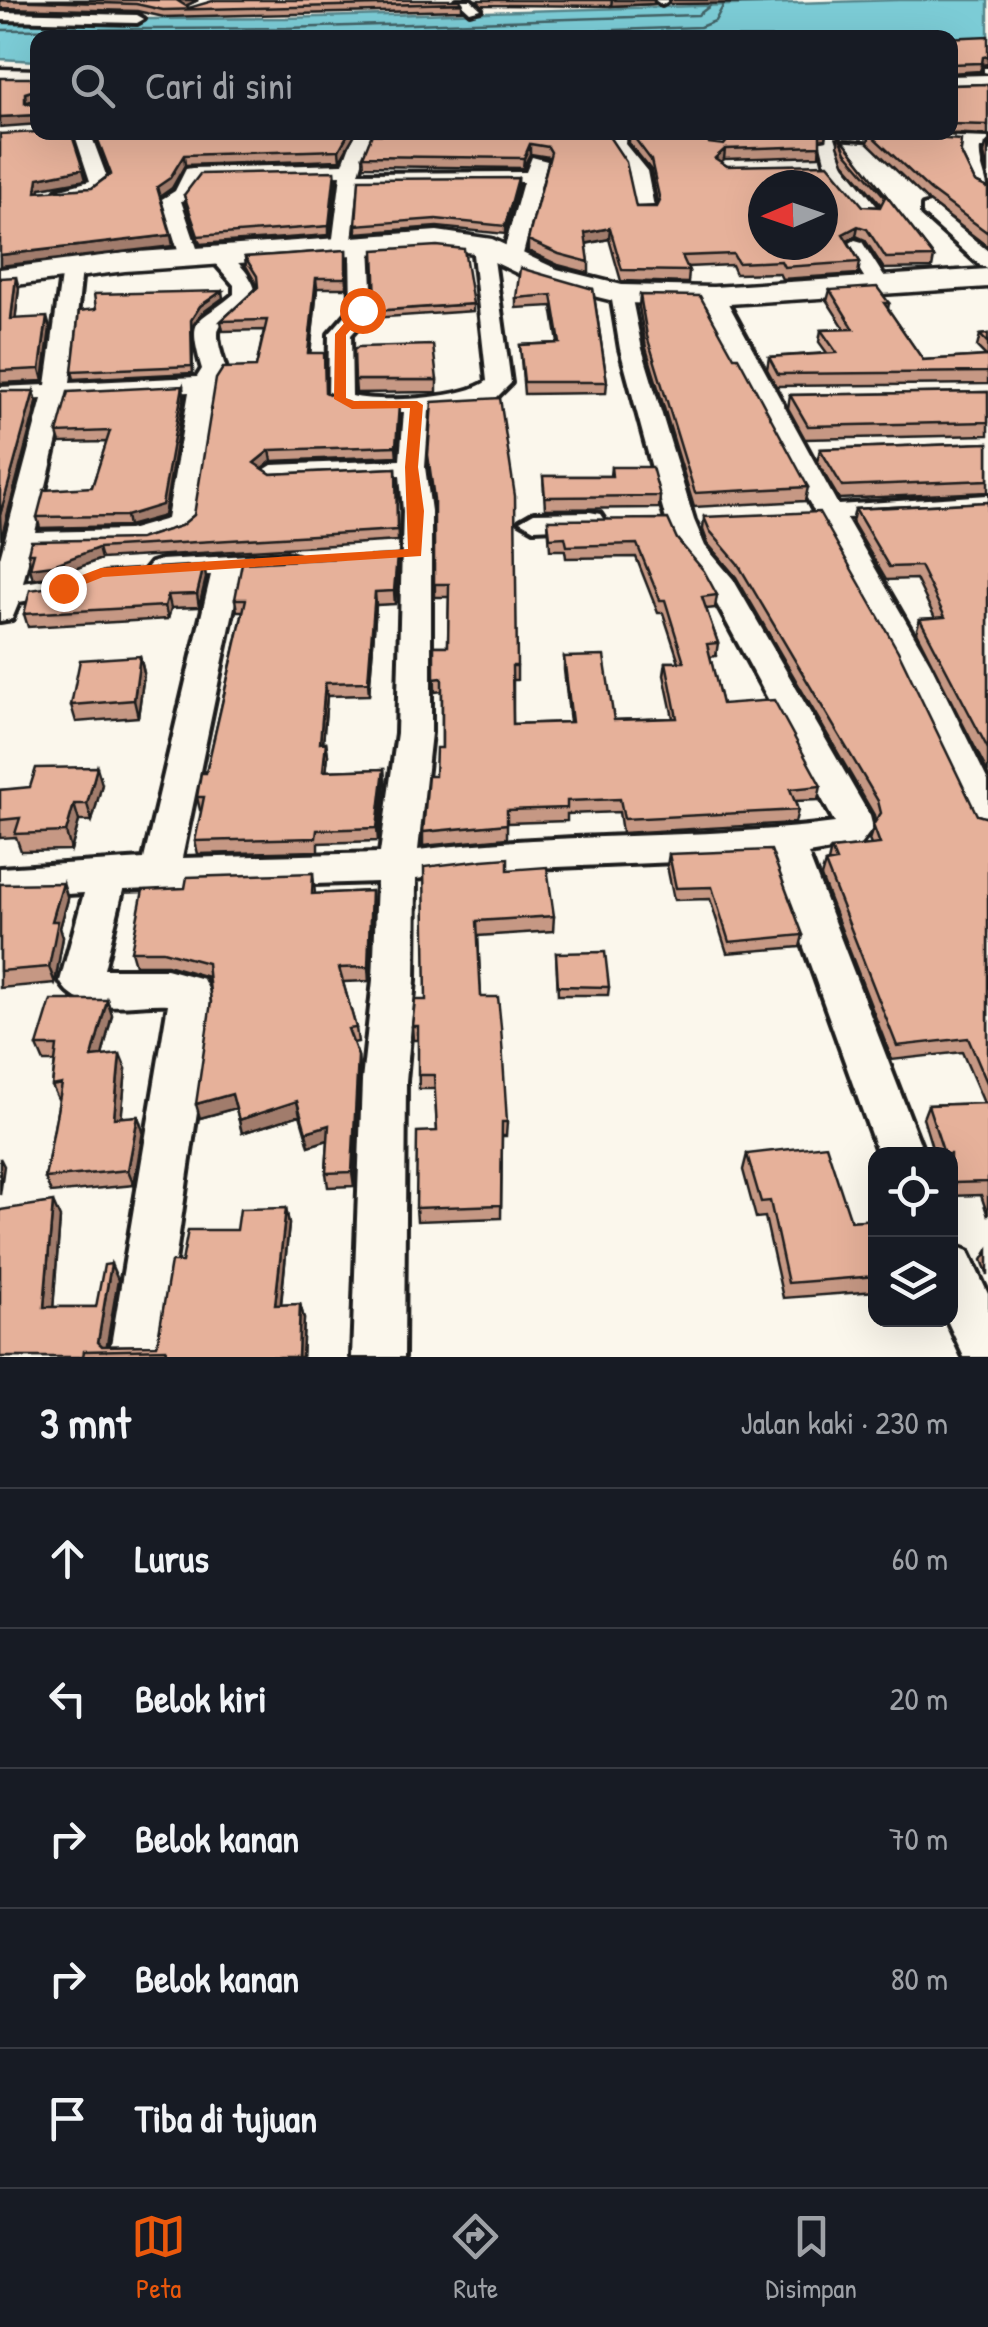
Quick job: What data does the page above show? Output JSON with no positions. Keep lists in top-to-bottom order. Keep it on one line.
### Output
{"north":"left","page":{"search":"Cari di sini","heading":["3 mnt","Jalan kaki · 230 m"],"list":[["Lurus","60 m"],["Belok kiri","20 m"],["Belok kanan","70 m"],["Belok kanan","80 m"],"Tiba di tujuan"],"nav":["Peta","Rute","Disimpan"]}}
